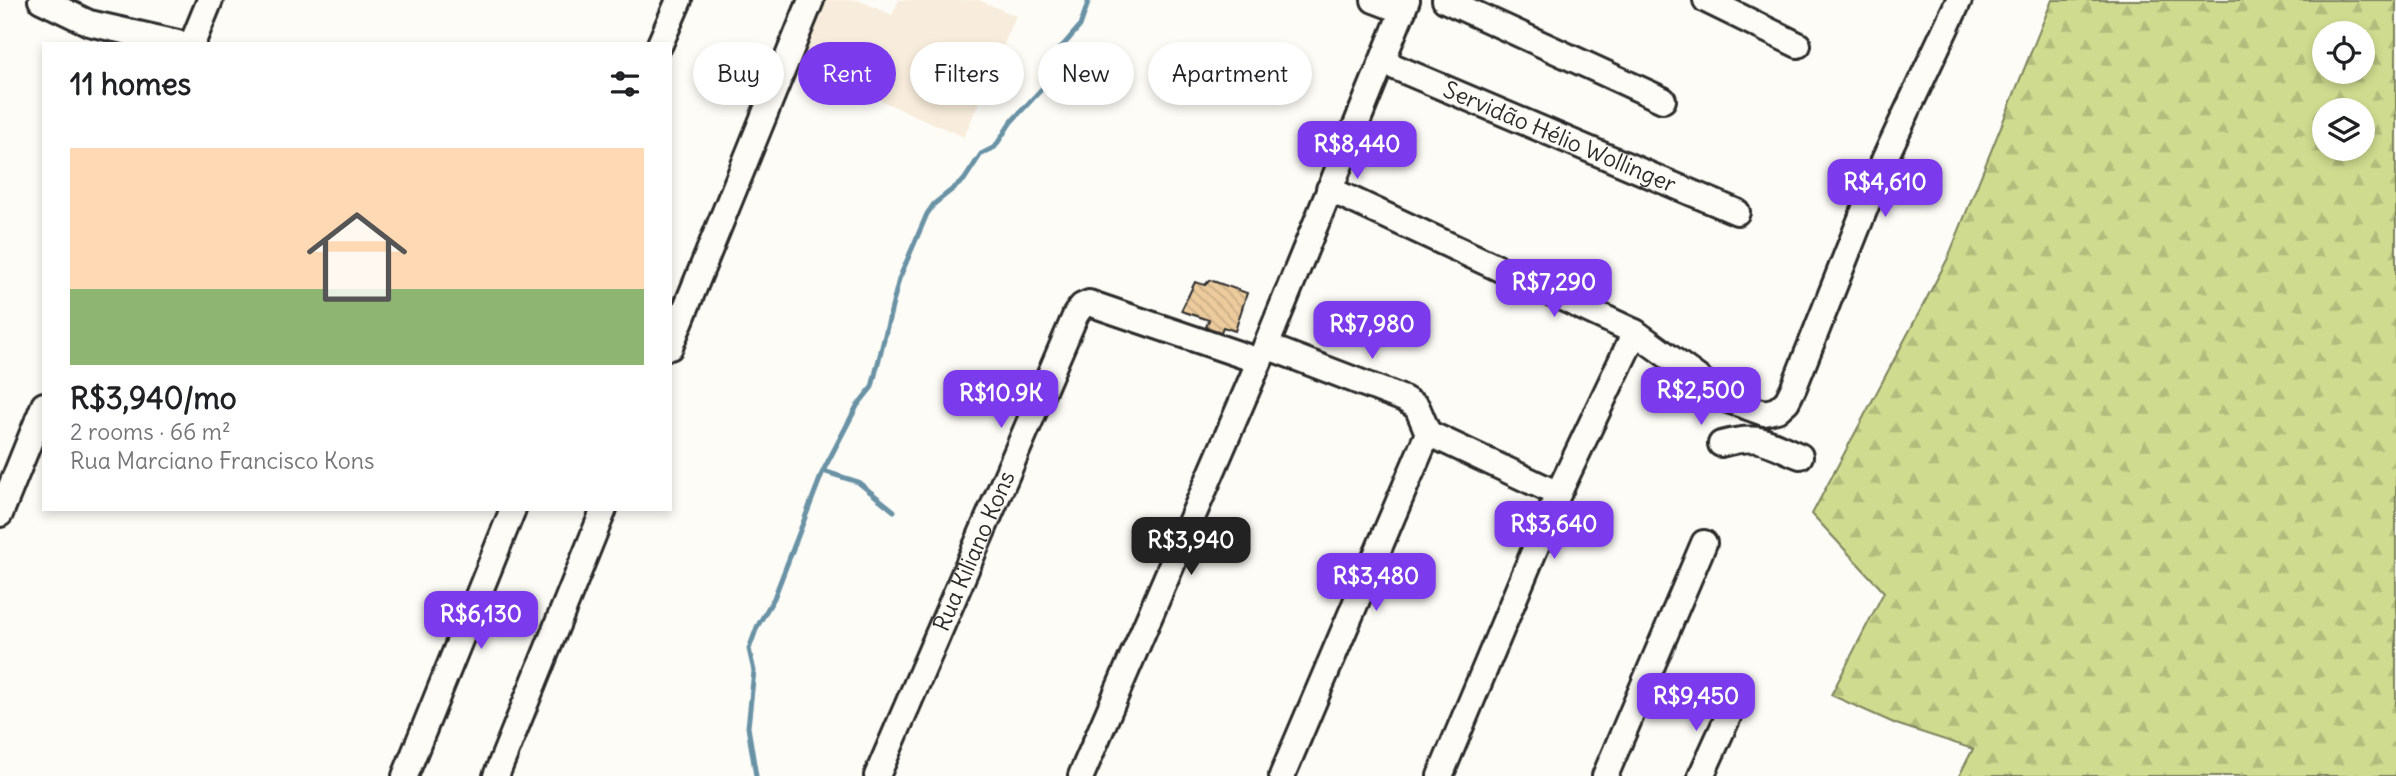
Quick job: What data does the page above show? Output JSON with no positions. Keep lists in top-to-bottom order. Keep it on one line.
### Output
{"streets":{"street":["Servidão Hélio Wollinger","Rua Kiliano Kons"]},"page":{"chip":["Buy","Rent","Filters","New","Apartment"],"heading":"11 homes","price":["R$8,440","R$4,610","R$7,290","R$7,980","R$2,500","R$10.9K","R$3,640","R$3,940","R$3,480","R$6,130","R$9,450"],"list":[{"name":"R$3,940/mo","note":"2 rooms · 66 m² · Rua Marciano Francisco Kons"}]}}
